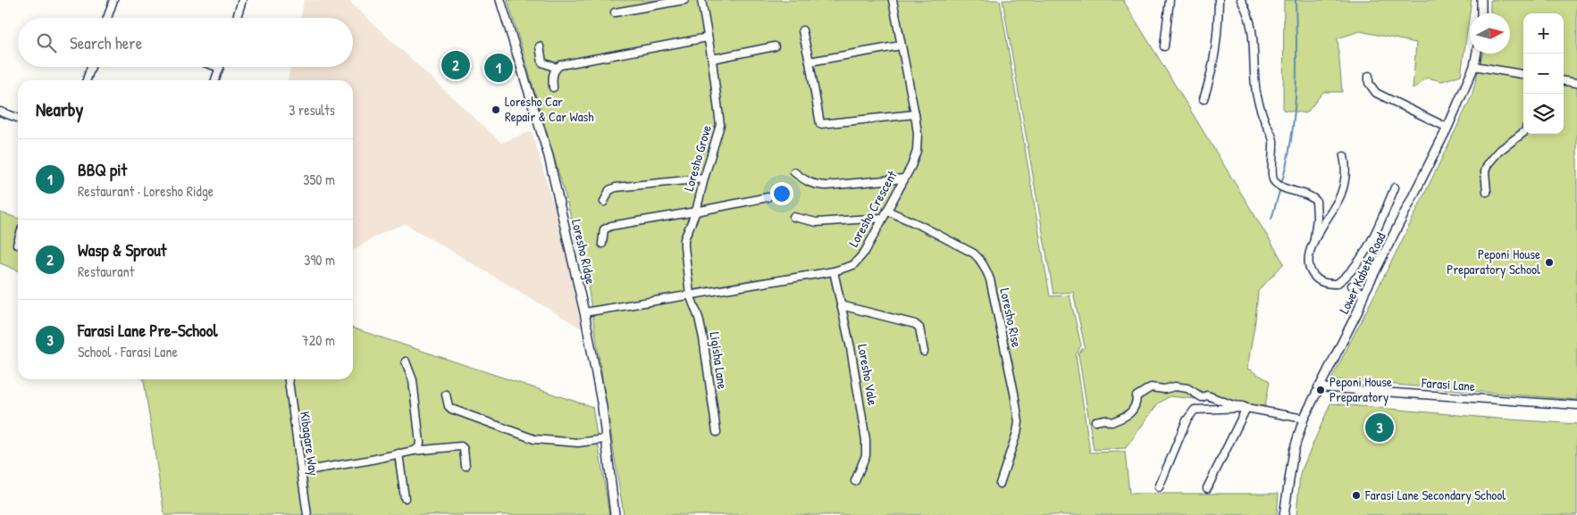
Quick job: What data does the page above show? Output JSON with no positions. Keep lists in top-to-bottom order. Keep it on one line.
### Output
{"streets":{"main road":["Loresho Ridge","Lower Kabete Road"],"street":["Loresho Grove","Loresho Crescent","Loresho Rise","Ligisha Lane","Loresho Vale","Farasi Lane","Kibagare Way"]},"crossings":[["Loresho Grove","Loresho Crescent"],["Loresho Grove","Ligisha Lane"],["Loresho Crescent","Loresho Ridge"],["Loresho Crescent","Loresho Rise"],["Loresho Crescent","Ligisha Lane"],["Loresho Crescent","Loresho Vale"],["Lower Kabete Road","Farasi Lane"]],"places":["Loresho Car Repair & Car Wash","Peponi House Preparatory School","Peponi House Preparatory","Farasi Lane Secondary School"],"north":"right","page":{"map_buttons":["+","−"],"search":"Search here","pins":["2","1","3"],"heading":["Nearby","3 results"],"list":[{"mark":"1","name":"BBQ pit","note":"Restaurant · Loresho Ridge","value":"350 m"},{"mark":"2","name":"Wasp & Sprout","note":"Restaurant","value":"390 m"},{"mark":"3","name":"Farasi Lane Pre-School","note":"School · Farasi Lane","value":"720 m"}]}}
